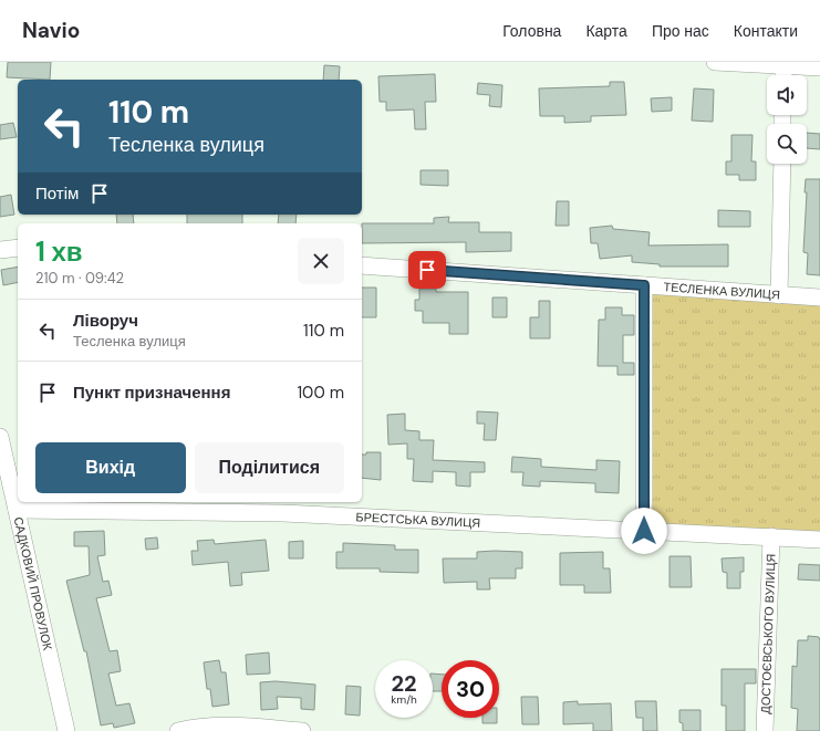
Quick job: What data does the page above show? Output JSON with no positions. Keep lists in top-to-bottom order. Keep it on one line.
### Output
{"streets":{"street":["ТЕСЛЕНКА ВУЛИЦЯ","БРЕСТСЬКА ВУЛИЦЯ","САДКОВИЙ ПРОВУЛОК","ДОСТОЄВСЬКОГО ВУЛИЦЯ"]},"crossings":[["БРЕСТСЬКА ВУЛИЦЯ","САДКОВИЙ ПРОВУЛОК"],["БРЕСТСЬКА ВУЛИЦЯ","ДОСТОЄВСЬКОГО ВУЛИЦЯ"]],"page":{"header":"Navio","nav":["Головна","Карта","Про нас","Контакти"],"turn":["110 m","Тесленка вулиця"],"then":"Потім","heading":["1 хв","210 m · 09:42"],"list":[{"name":"Ліворуч","note":"Тесленка вулиця","value":"110 m"},{"name":"Пункт призначення","value":"100 m"}],"buttons":["Вихід","Поділитися"],"speed":"22 km/h","limit":"30"}}
